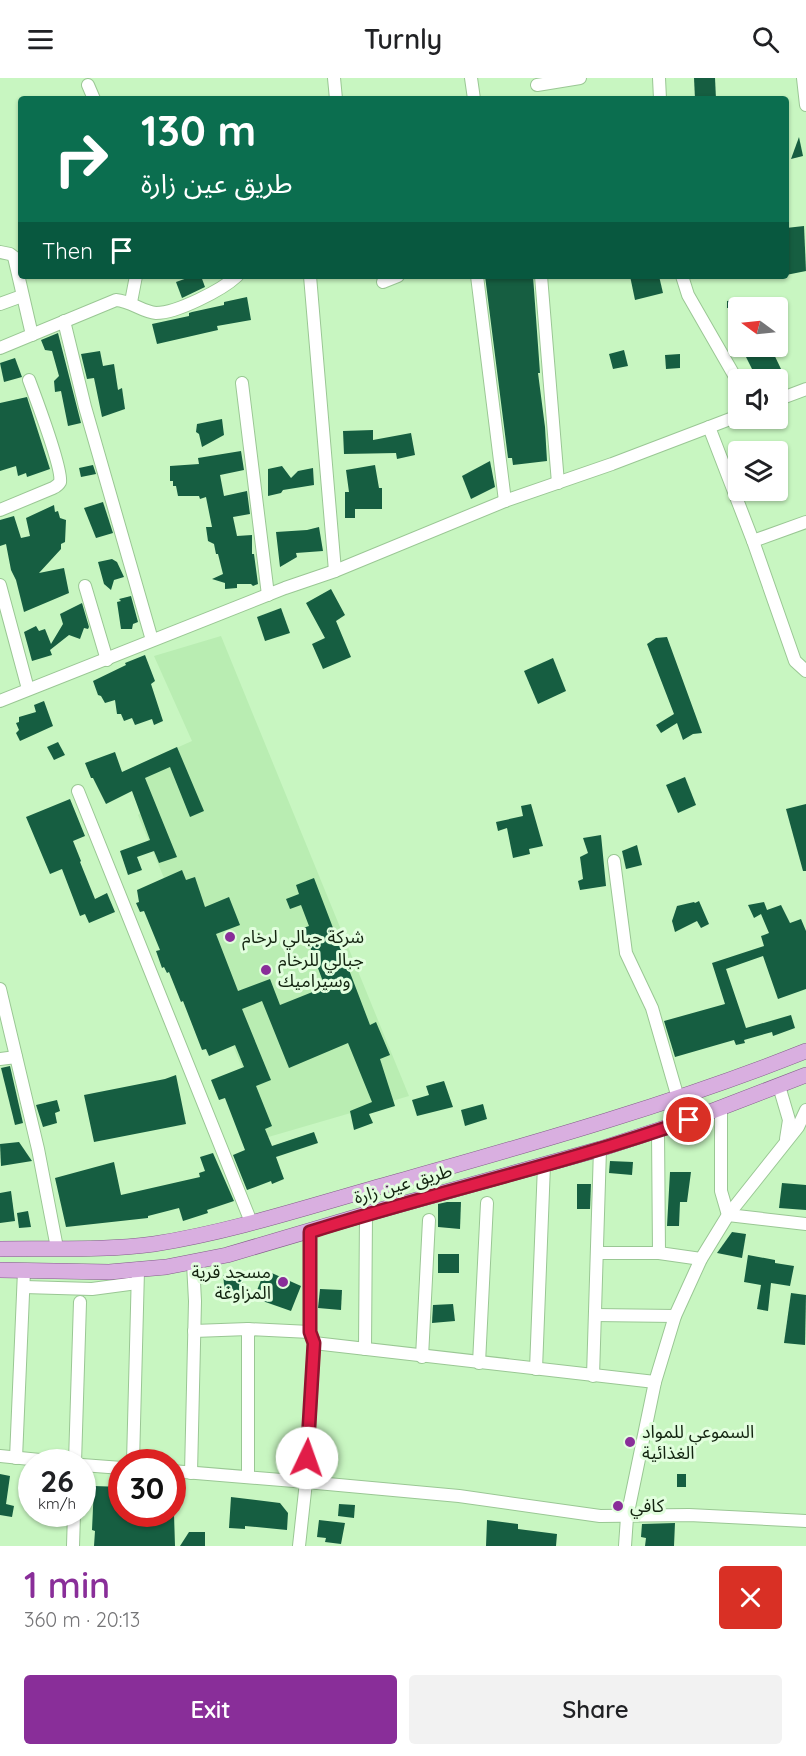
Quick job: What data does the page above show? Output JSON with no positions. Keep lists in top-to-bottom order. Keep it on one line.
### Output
{"streets":{"main road":["طريق عين زارة"]},"places":["شركة جبالي لرخام","جبالي للرخام وسيراميك","مسجد قرية المزاوغة","السموعي للمواد الغذائية","كافي"],"north":"left","page":{"header":"Turnly","turn":["130 m","طريق عين زارة"],"then":"Then","speed":"26 km/h","limit":"30","heading":["1 min","360 m · 20:13"],"buttons":["Exit","Share"]}}
